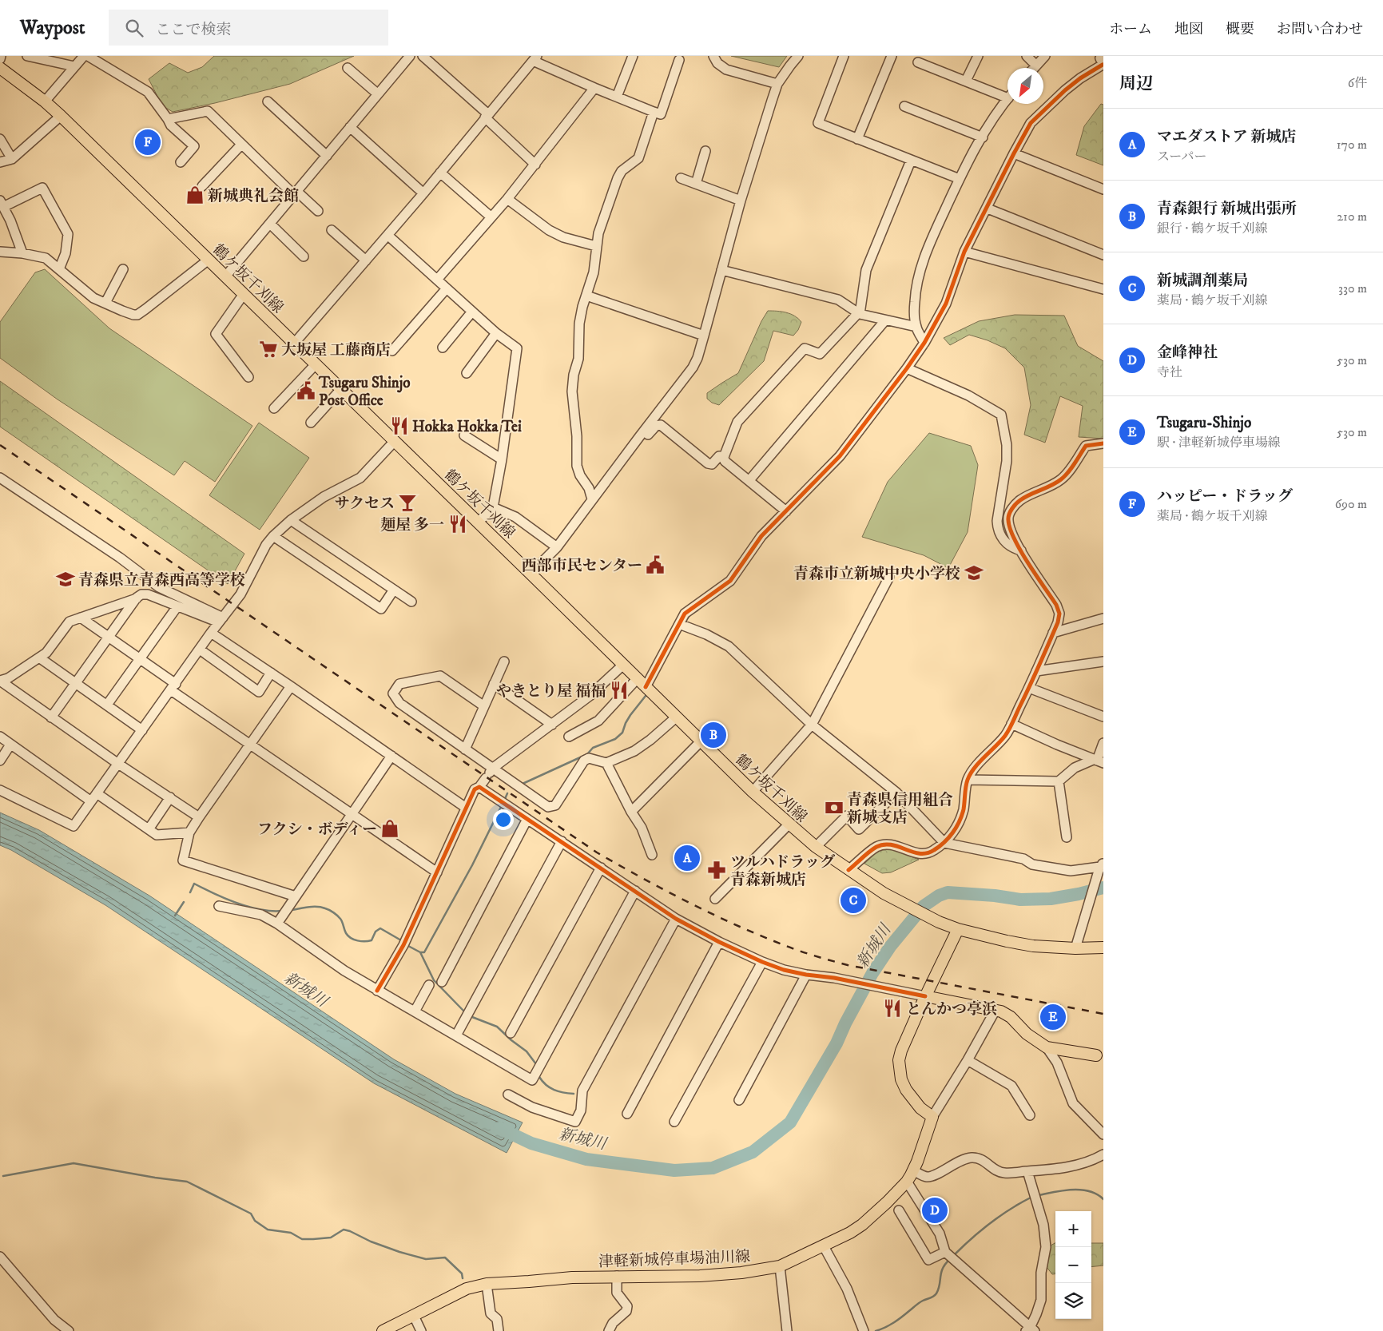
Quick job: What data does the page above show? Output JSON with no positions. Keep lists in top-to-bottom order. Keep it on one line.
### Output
{"streets":{"main road":["鶴ケ坂千刈線","津軽新城停車場油川線"]},"water":["新城川"],"places":{"shop":["新城典礼会館","フクシ・ボディー"],"supermarket":["大坂屋 工藤商店"],"public building":["Tsugaru Shinjo Post Office","西部市民センター"],"restaurant":["Hokka Hokka Tei","麺屋 多一","やきとり屋 福福","とんかつ亭浜"],"bar":["サクセス"],"school or university":["青森市立新城中央小学校","青森県立青森西高等学校"],"bank":["青森県信用組合 新城支店"],"pharmacy":["ツルハドラッグ 青森新城店"]},"north":"bottom left","page":{"header":"Waypost","search":"ここで検索","nav":["ホーム","地図","概要","お問い合わせ"],"heading":["周辺","6件"],"list":[{"mark":"A","name":"マエダストア 新城店","note":"スーパー","value":"170 m"},{"mark":"B","name":"青森銀行 新城出張所","note":"銀行 · 鶴ケ坂千刈線","value":"210 m"},{"mark":"C","name":"新城調剤薬局","note":"薬局 · 鶴ケ坂千刈線","value":"330 m"},{"mark":"D","name":"金峰神社","note":"寺社","value":"530 m"},{"mark":"E","name":"Tsugaru-Shinjo","note":"駅 · 津軽新城停車場線","value":"530 m"},{"mark":"F","name":"ハッピー・ドラッグ","note":"薬局 · 鶴ケ坂千刈線","value":"690 m"}],"pins":["F","B","A","C","E","D"],"map_buttons":["+","−"]}}
